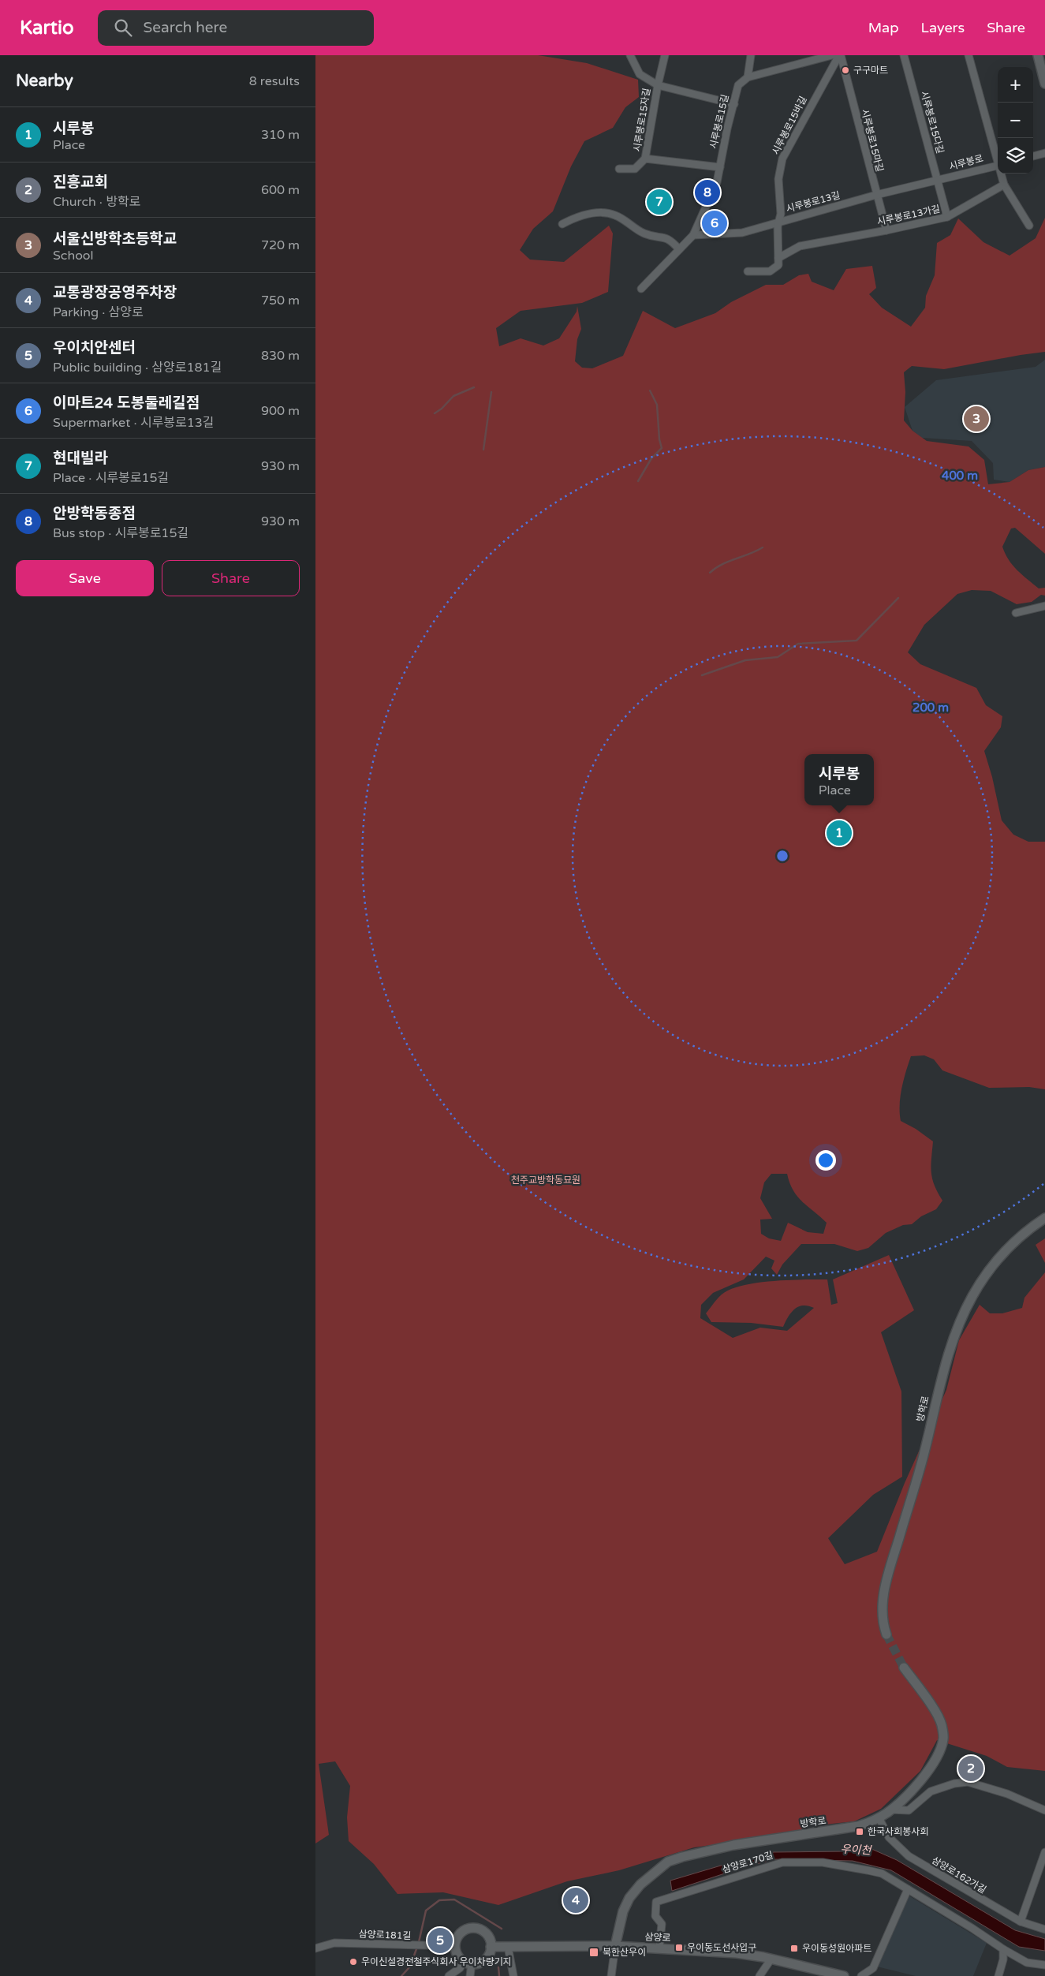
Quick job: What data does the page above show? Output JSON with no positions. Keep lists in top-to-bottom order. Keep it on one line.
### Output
{"streets":{"main road":["방학로","삼양로"],"street":["시루봉로15자길","시루봉로15길","시루봉로15다길","시루봉로15바길","시루봉로15마길","시루봉로","시루봉로13길","시루봉로13가길","삼양로170길","삼양로162가길","삼양로181길"]},"crossings":[["시루봉로15자길","시루봉로15길"],["시루봉로15길","시루봉로13길"],["시루봉로15다길","시루봉로"],["시루봉로15다길","시루봉로13길"],["시루봉로15다길","시루봉로13가길"],["시루봉로15바길","시루봉로15마길"],["시루봉로15바길","시루봉로13길"],["시루봉로15바길","시루봉로13가길"],["시루봉로15마길","시루봉로13길"],["시루봉로15마길","시루봉로13가길"],["시루봉로","시루봉로13길"],["방학로","삼양로162가길"],["방학로","삼양로"],["삼양로170길","삼양로"],["삼양로181길","삼양로"]],"water":["우이천"],"parks":["천주교방학동묘원"],"places":{"other":["구구마트","우이신설경전철주식회사 우이차량기지"],"transit":["한국사회봉사회","우이동도선사입구","우이동성원아파트","북한산우이"]},"page":{"header":"Kartio","search":"Search here","nav":["Map","Layers","Share"],"heading":["Nearby","8 results"],"map_buttons":["+","−"],"list":[{"mark":"1","name":"시루봉","note":"Place","value":"310 m"},{"mark":"2","name":"진흥교회","note":"Church · 방학로","value":"600 m"},{"mark":"3","name":"서울신방학초등학교","note":"School","value":"720 m"},{"mark":"4","name":"교통광장공영주차장","note":"Parking · 삼양로","value":"750 m"},{"mark":"5","name":"우이치안센터","note":"Public building · 삼양로181길","value":"830 m"},{"mark":"6","name":"이마트24 도봉둘레길점","note":"Supermarket · 시루봉로13길","value":"900 m"},{"mark":"7","name":"현대빌라","note":"Place · 시루봉로15길","value":"930 m"},{"mark":"8","name":"안방학동종점","note":"Bus stop · 시루봉로15길","value":"930 m"}],"pins":["8","7","6","3","1","2","4","5"],"buttons":["Save","Share"],"popup":["시루봉","Place"]},"rings":["400 m","200 m"]}
